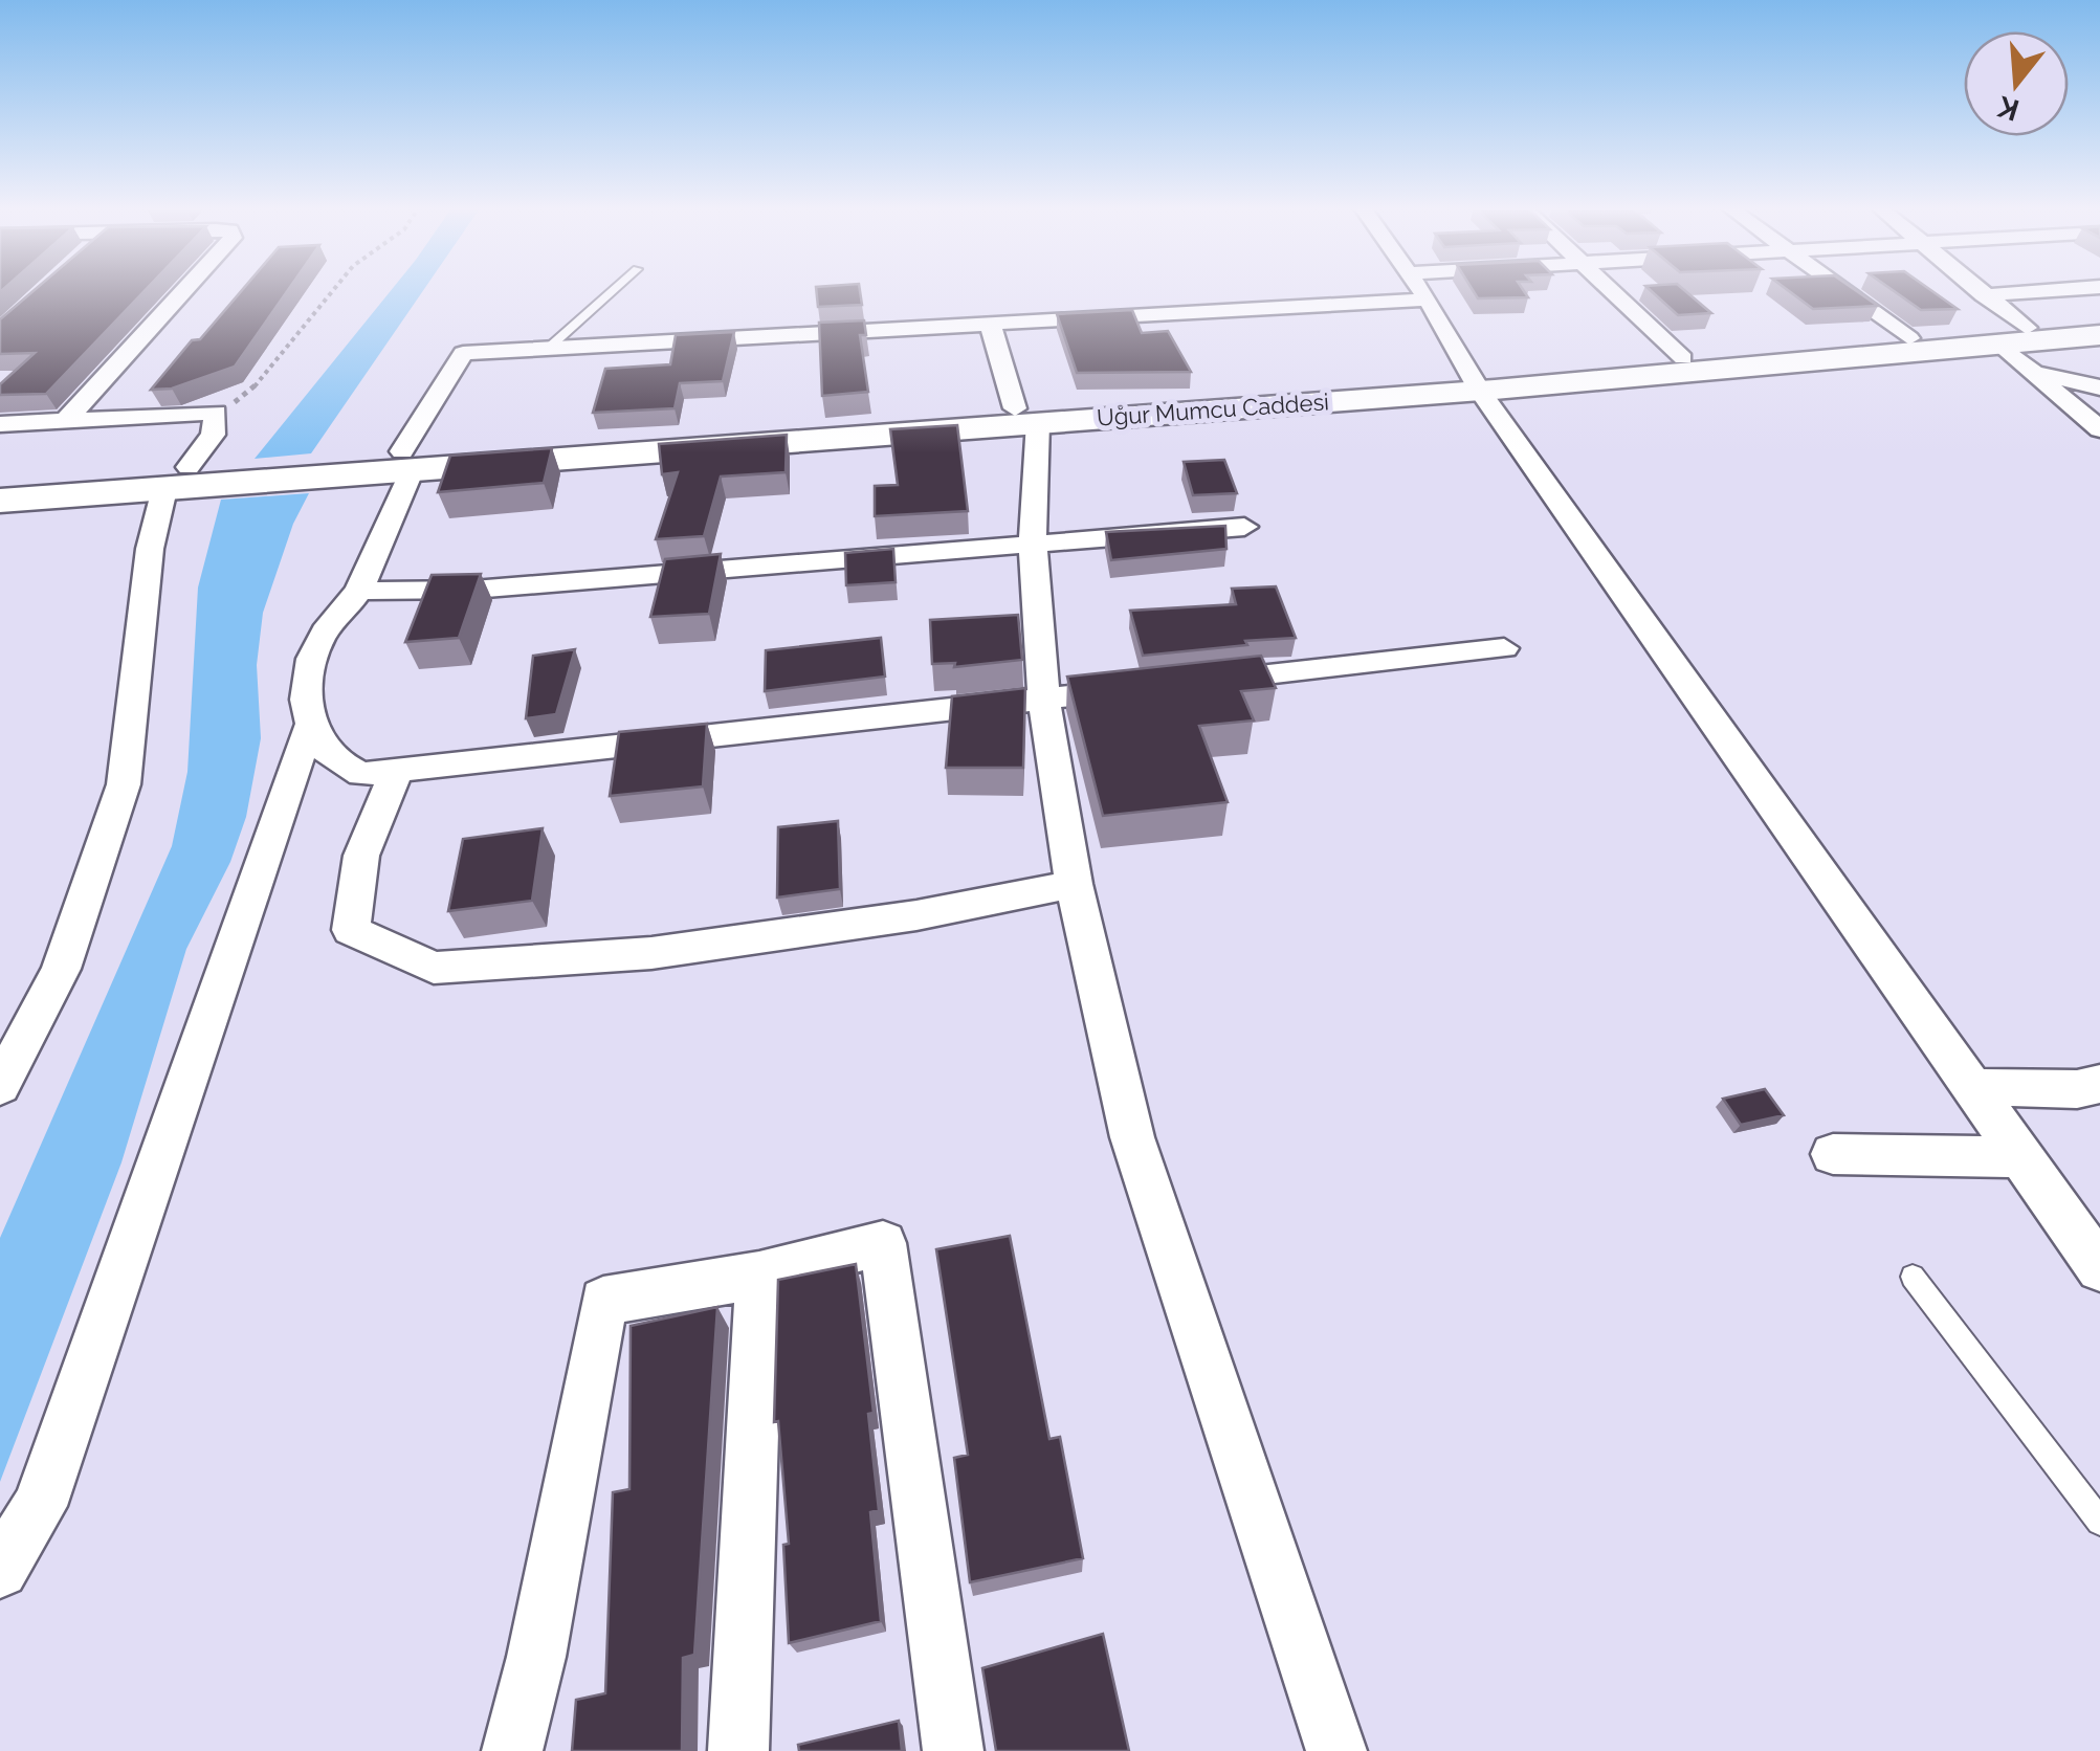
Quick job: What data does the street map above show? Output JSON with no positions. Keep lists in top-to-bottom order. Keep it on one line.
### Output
{"streets":{"street":["Uğur Mumcu Caddesi"]},"north":"bottom"}
